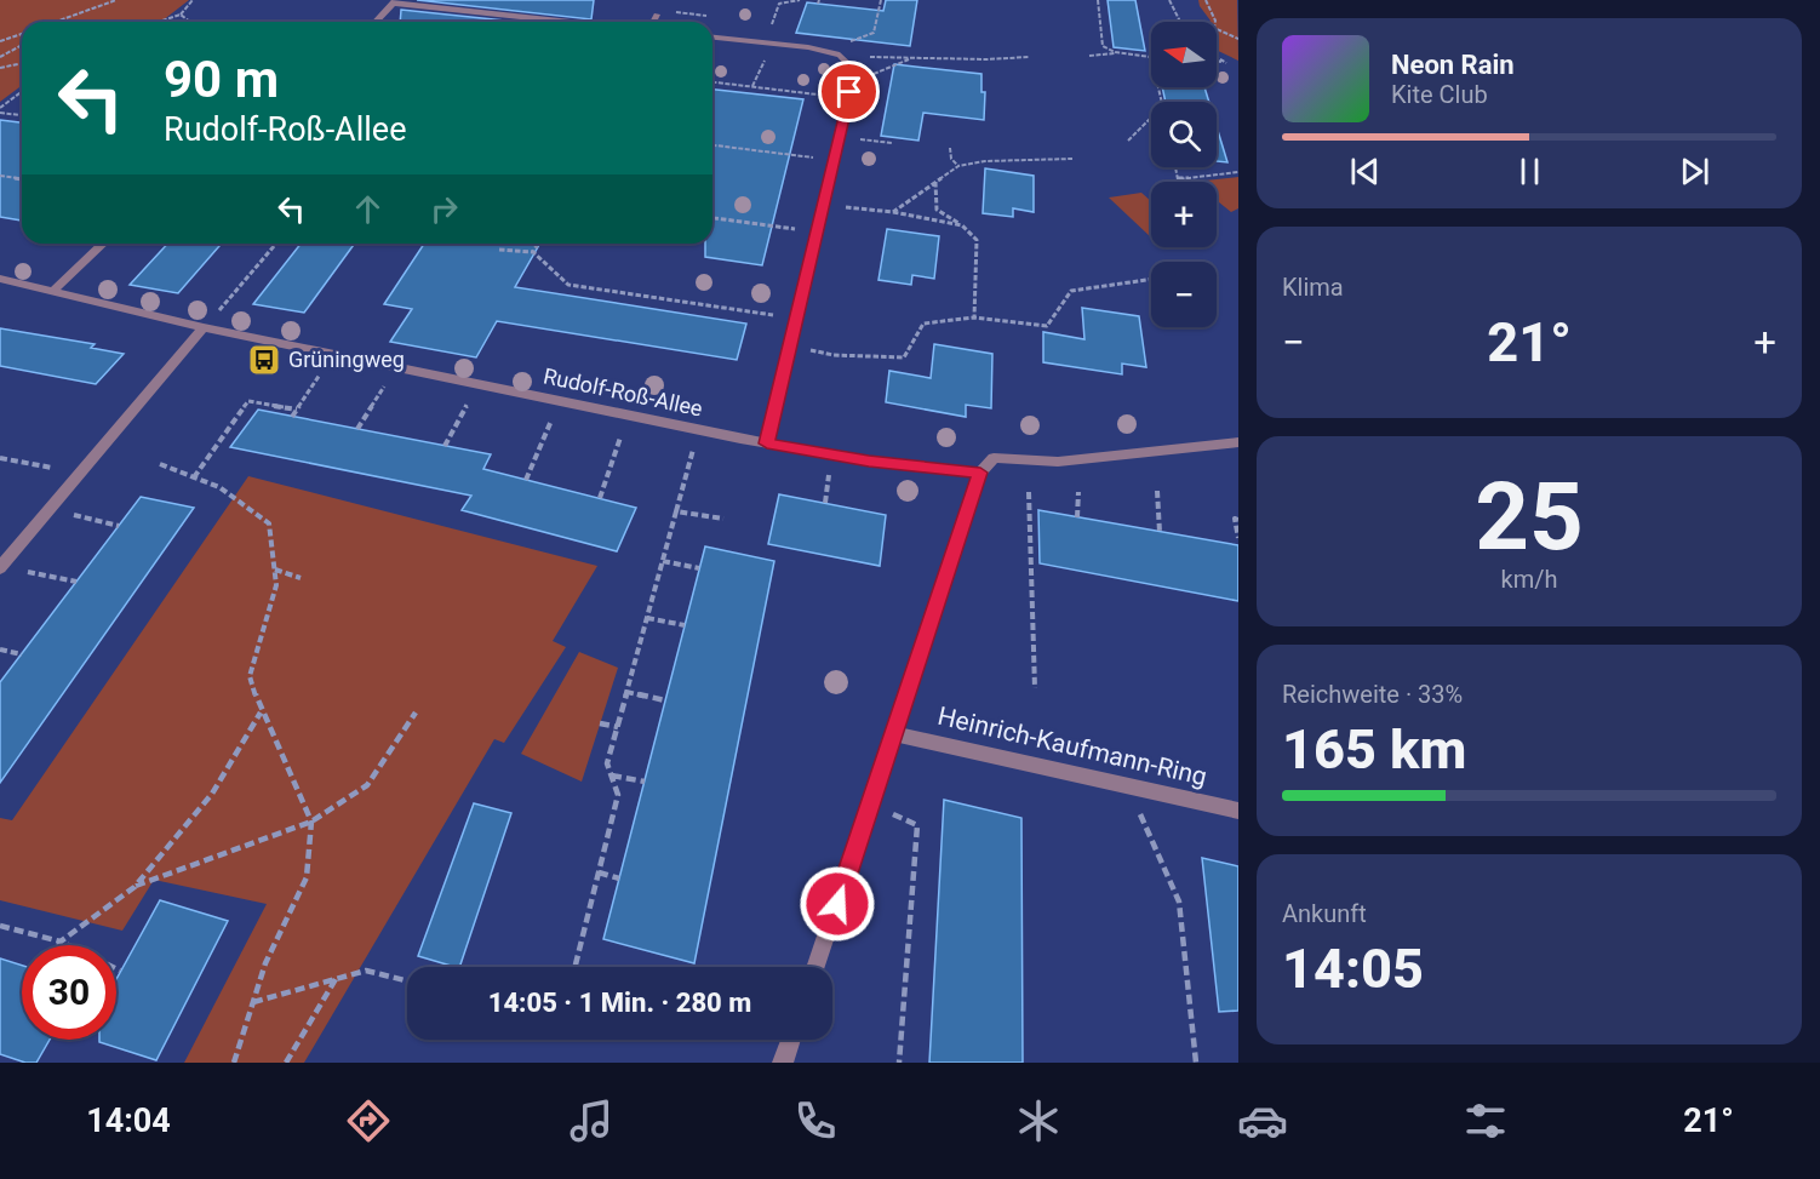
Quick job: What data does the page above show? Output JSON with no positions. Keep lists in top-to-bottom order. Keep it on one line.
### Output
{"streets":{"street":["Rudolf-Roß-Allee","Heinrich-Kaufmann-Ring"]},"places":{"bus stop":["Grüningweg"]},"north":"left","page":{"map_buttons":["+","−"],"turn":["90 m","Rudolf-Roß-Allee"],"song":["Neon Rain","Kite Club"],"tile":["Klima",["25","km/h"],["Reichweite · 33%","165 km"],["Ankunft","14:05"]],"heat":["−","21°","+"],"limit":"30","trip":"14:05 · 1 Min. · 280 m","tabs":["14:04","21°"]}}
